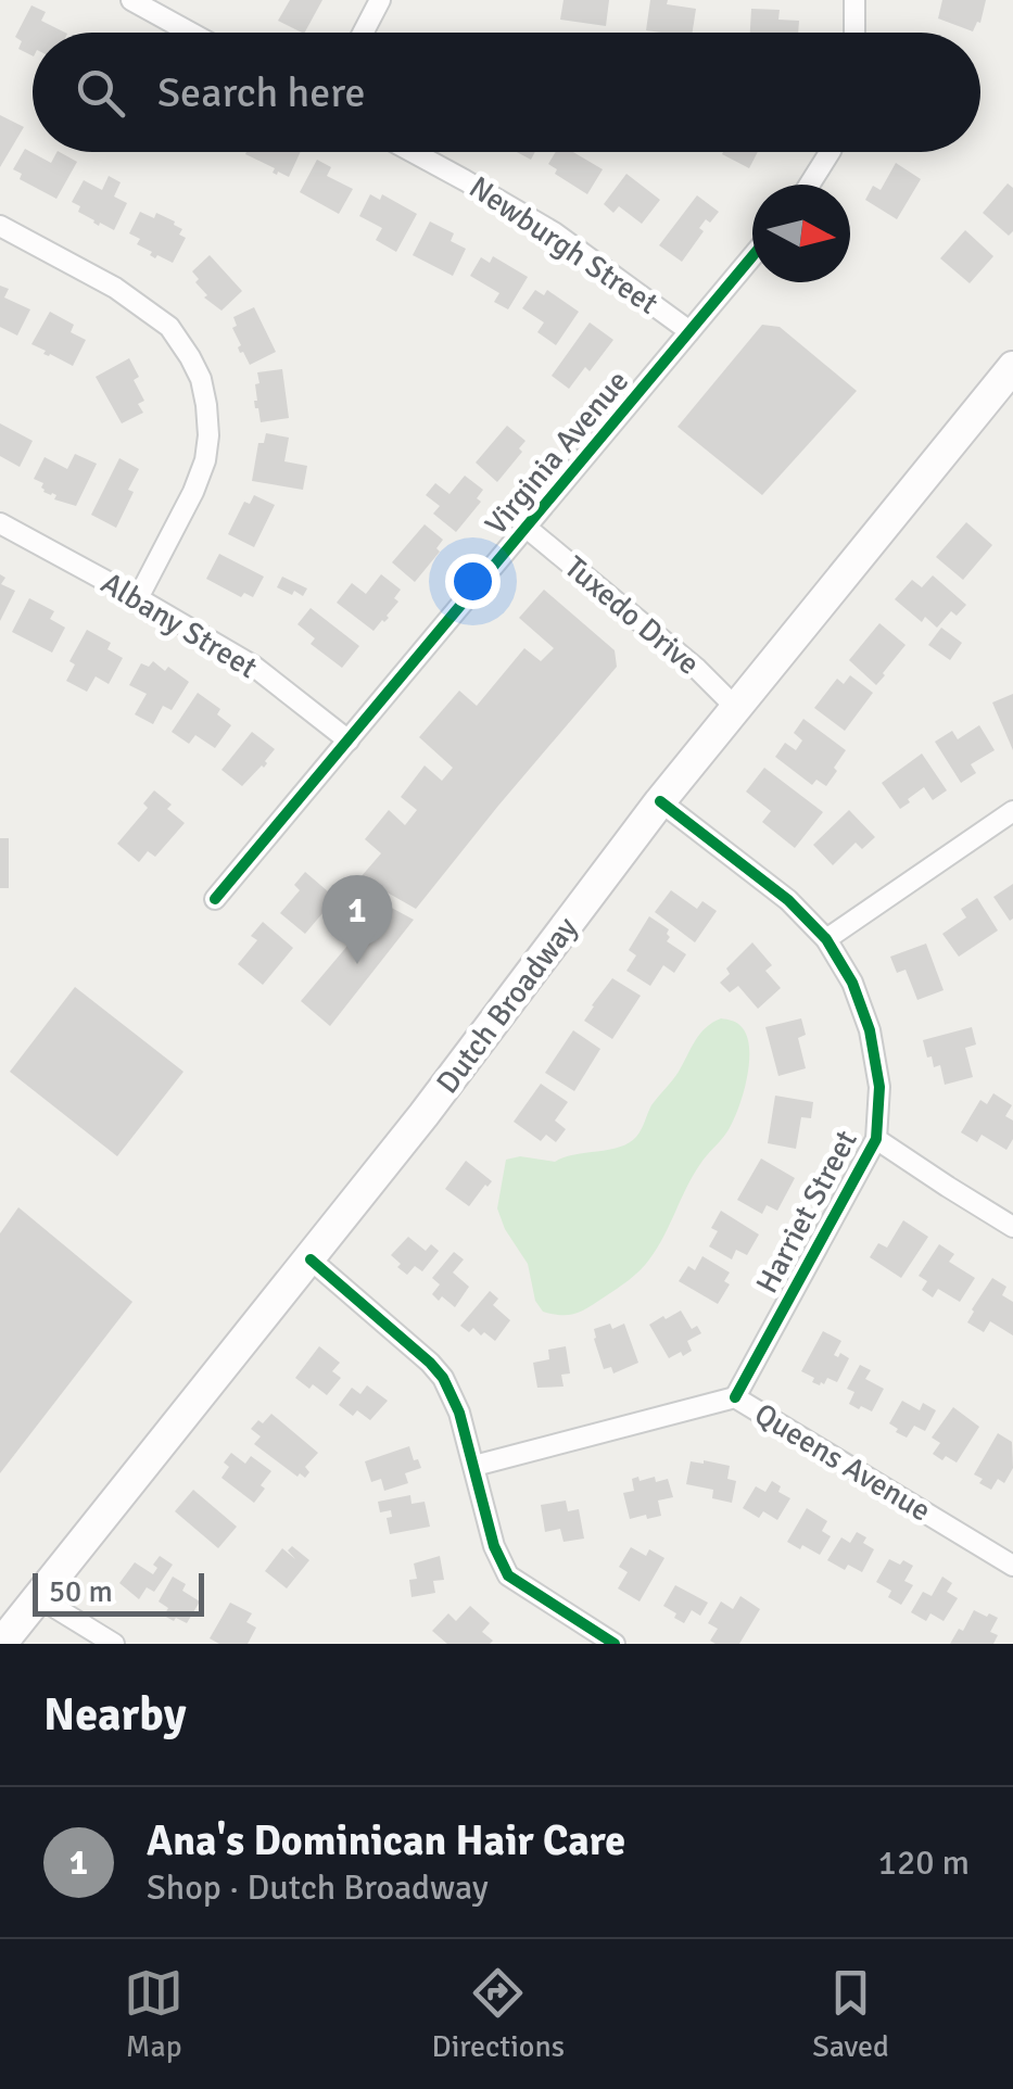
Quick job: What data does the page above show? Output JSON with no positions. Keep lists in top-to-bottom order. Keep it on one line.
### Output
{"streets":{"main road":["Dutch Broadway"],"street":["Newburgh Street","Virginia Avenue","Tuxedo Drive","Albany Street","Harriet Street","Queens Avenue"]},"crossings":[["Newburgh Street","Virginia Avenue"],["Virginia Avenue","Tuxedo Drive"],["Virginia Avenue","Albany Street"],["Tuxedo Drive","Dutch Broadway"],["Dutch Broadway","Harriet Street"],["Harriet Street","Queens Avenue"]],"scale_bar":"50 m","north":"right","page":{"search":"Search here","pins":"1","scale":"50 m","heading":"Nearby","list":[{"mark":"1","name":"Ana's Dominican Hair Care","note":"Shop · Dutch Broadway","value":"120 m"}],"nav":["Map","Directions","Saved"]}}
